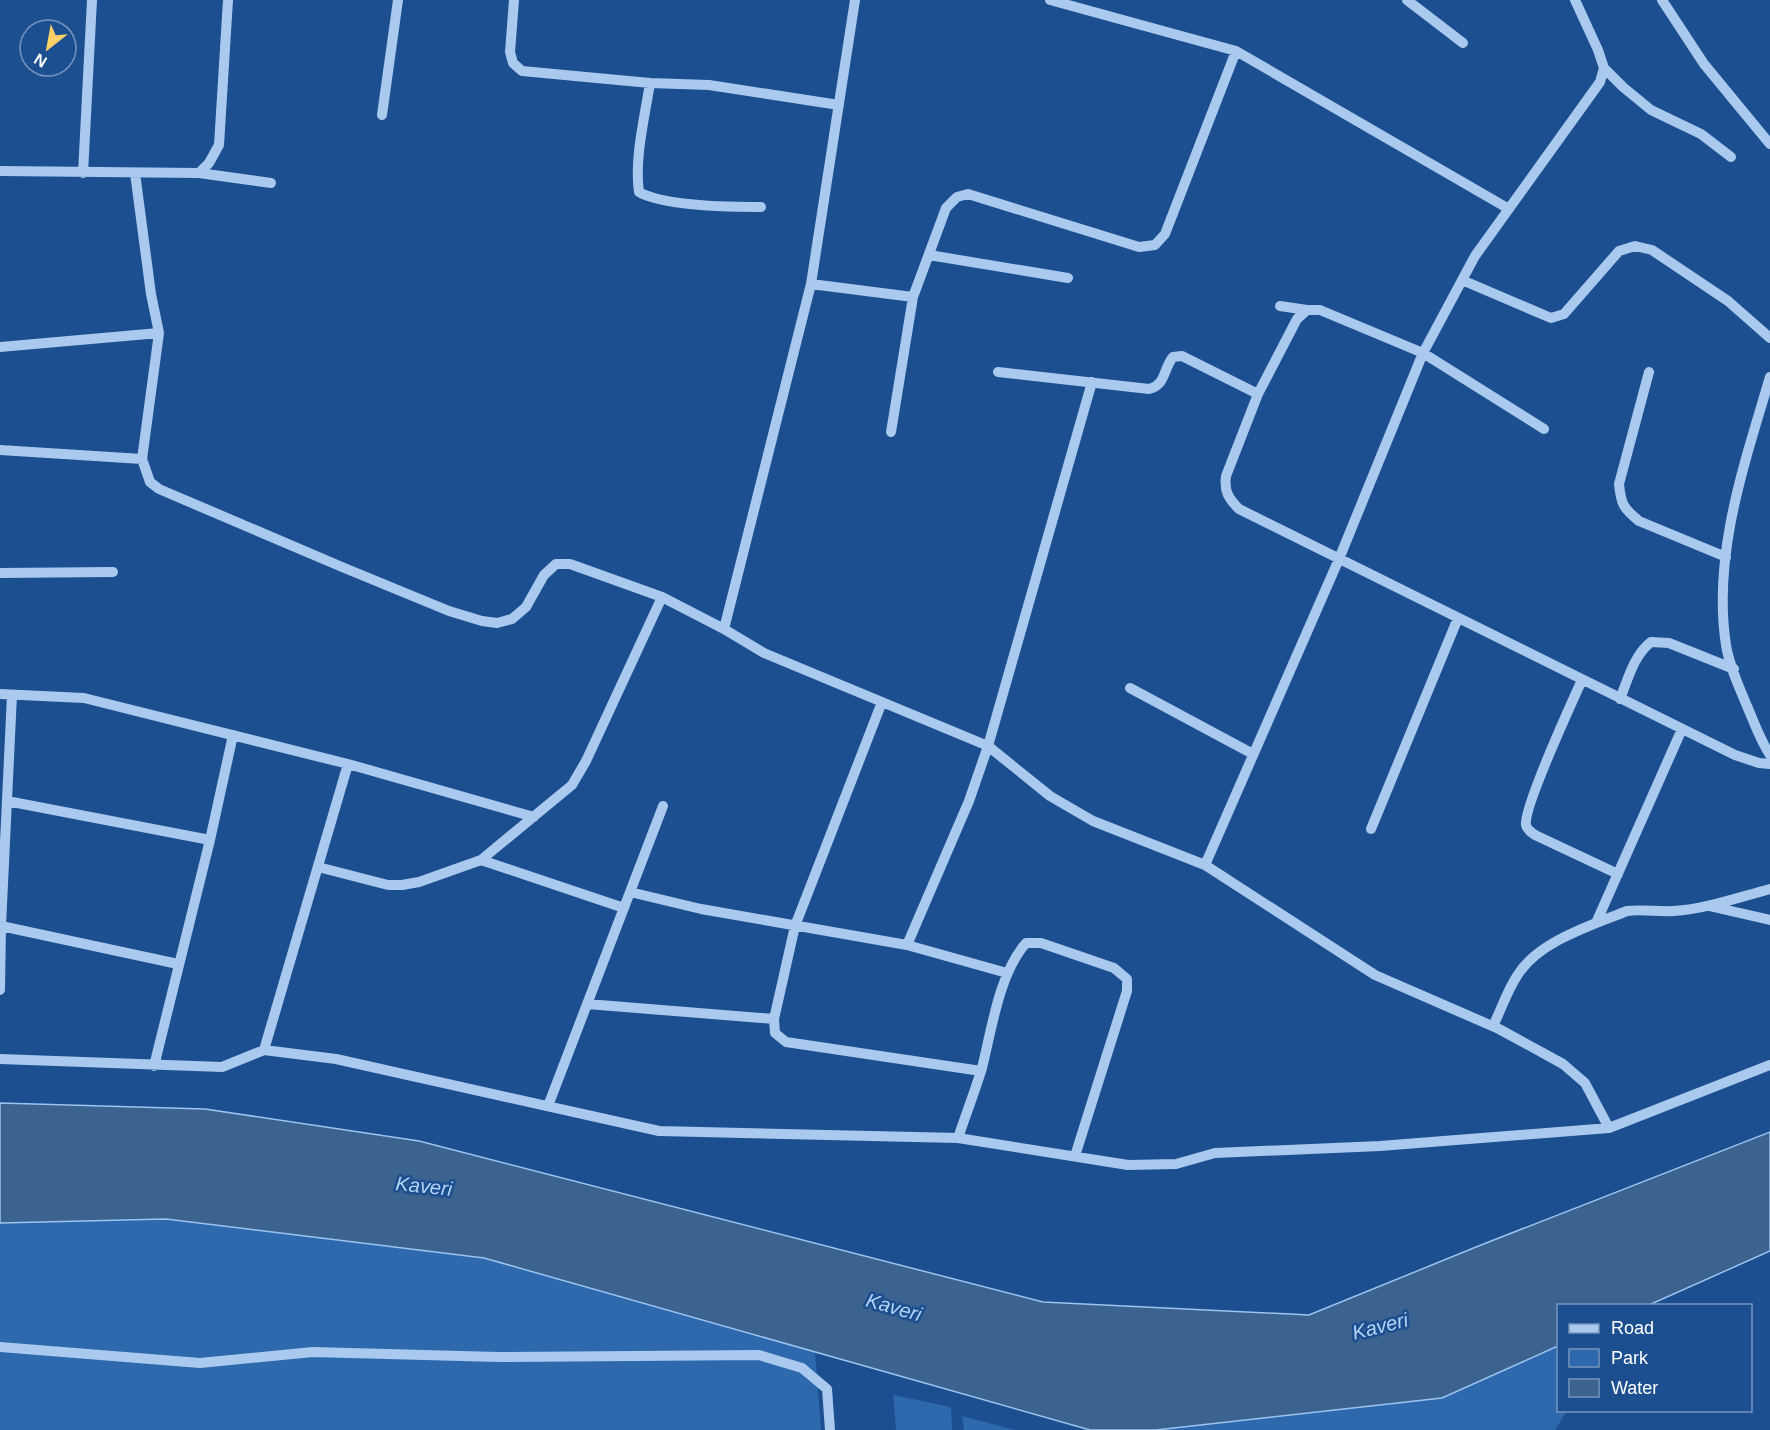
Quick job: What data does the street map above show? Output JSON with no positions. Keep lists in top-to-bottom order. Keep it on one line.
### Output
{"water":["Kaveri"],"legend":["Road","Park","Water"],"north":"bottom left"}
